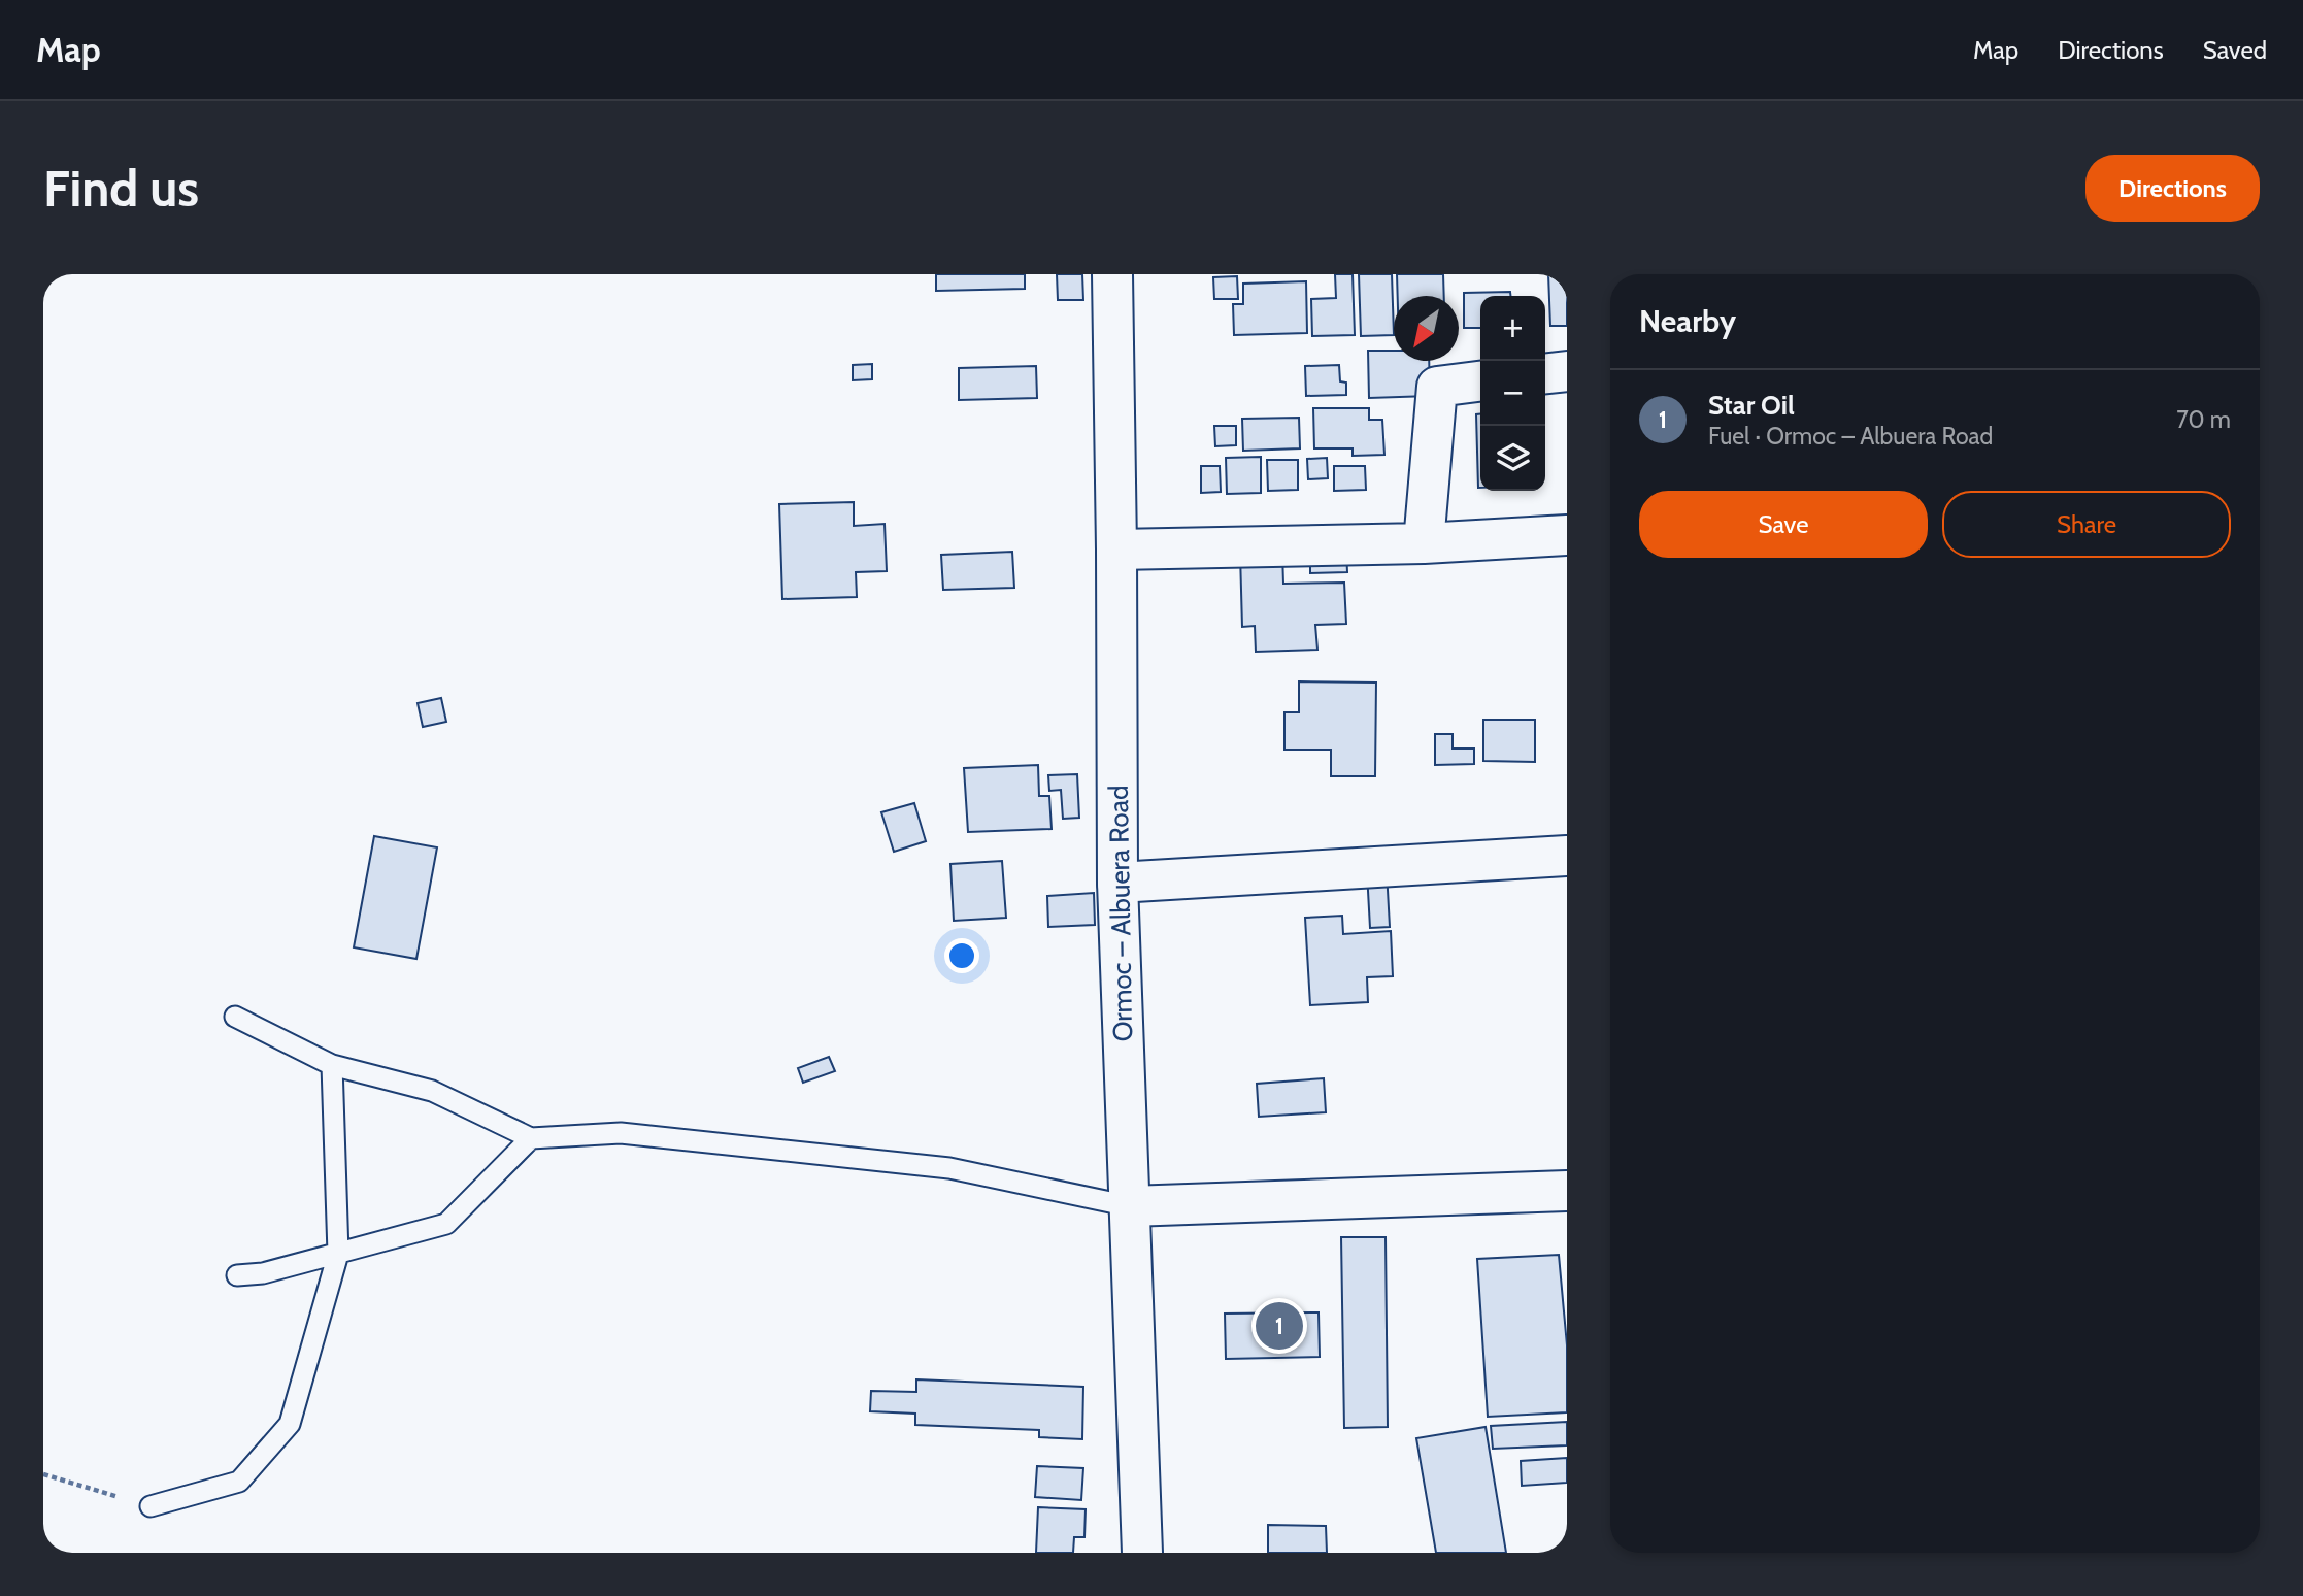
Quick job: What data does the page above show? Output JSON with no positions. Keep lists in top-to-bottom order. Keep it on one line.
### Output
{"streets":{"main road":["Ormoc – Albuera Road"]},"north":"bottom left","page":{"header":"Map","nav":["Map","Directions","Saved"],"buttons":["Directions",["Save","Share"]],"title":"Find us","heading":"Nearby","map_buttons":["+","−"],"list":[{"mark":"1","name":"Star Oil","note":"Fuel · Ormoc – Albuera Road","value":"70 m"}],"pins":"1"}}
